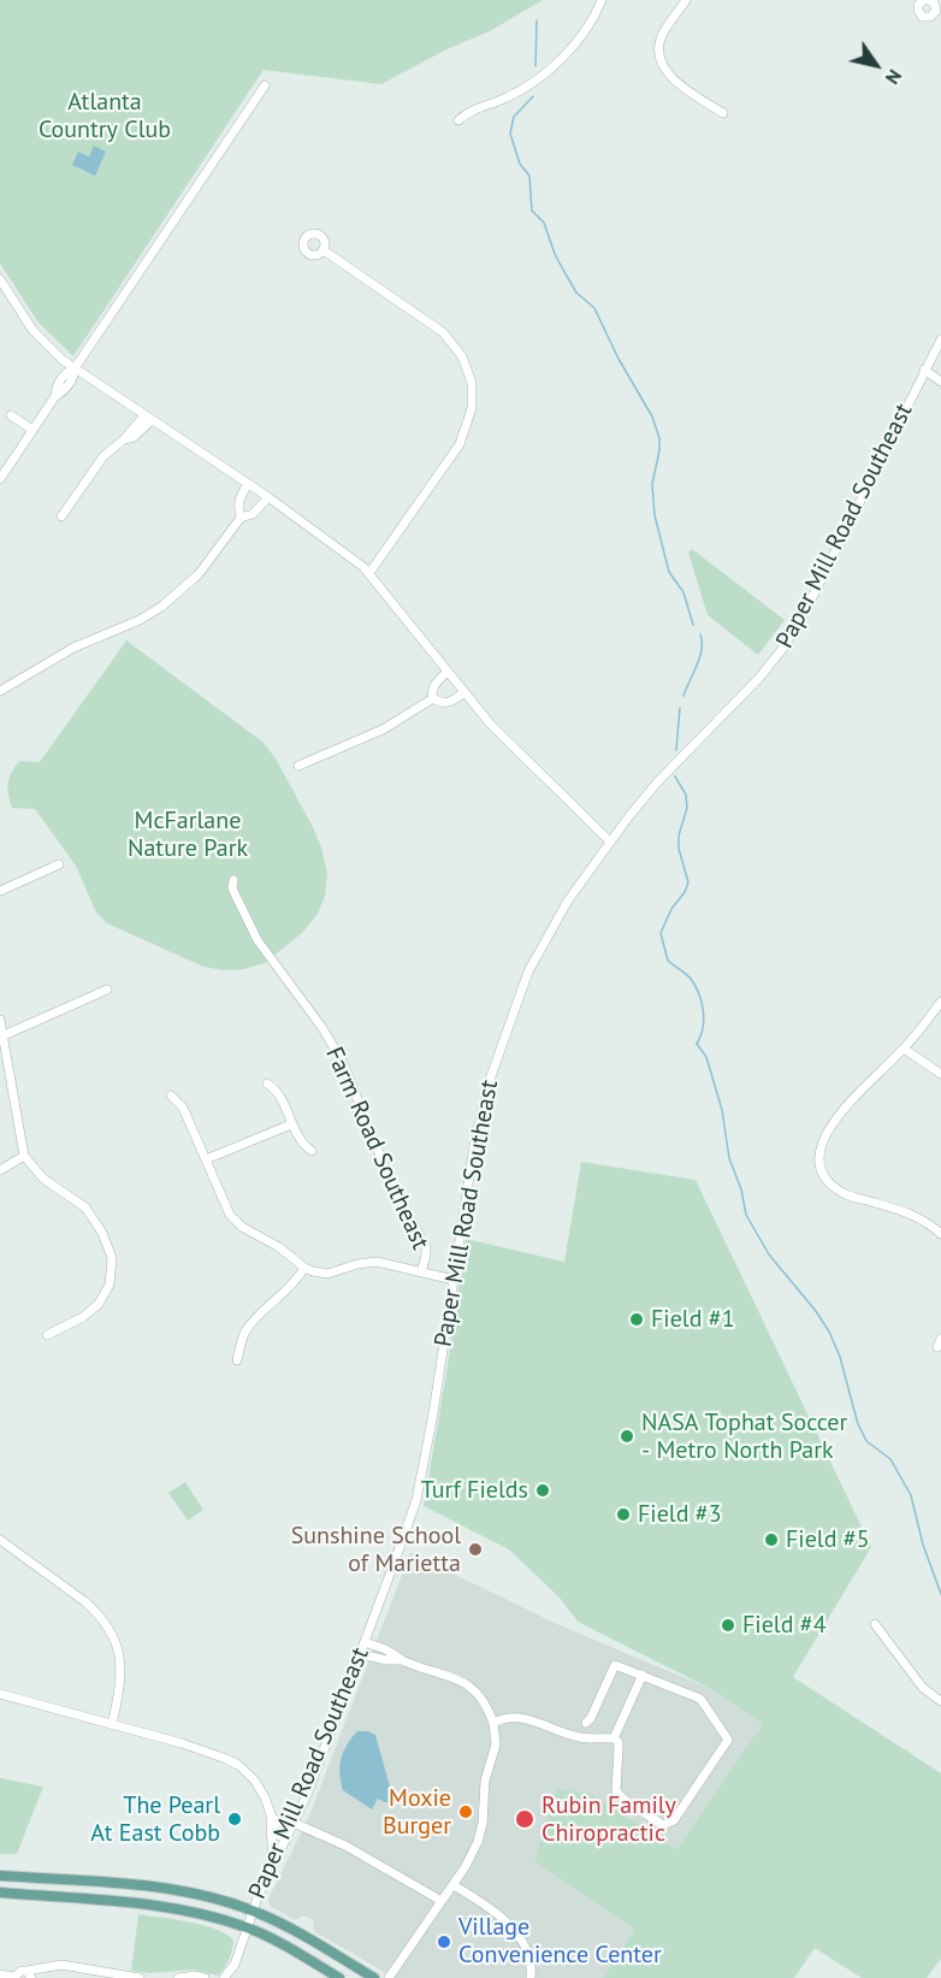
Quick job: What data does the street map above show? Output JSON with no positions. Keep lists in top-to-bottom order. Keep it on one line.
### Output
{"streets":{"street":["Paper Mill Road Southeast","Farm Road Southeast"]},"parks":["Atlanta Country Club","McFarlane Nature Park"],"places":["Field #1","NASA Tophat Soccer - Metro North Park","Turf Fields","Field #3","Field #5","Sunshine School of Marietta","Field #4","Moxie Burger","The Pearl At East Cobb","Rubin Family Chiropractic","Village Convenience Center"],"north":"bottom right"}
